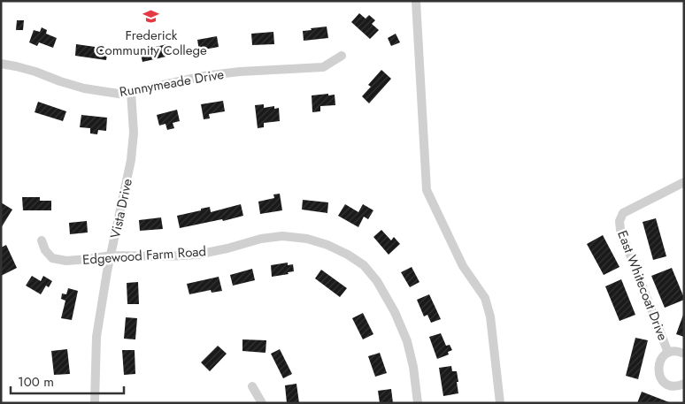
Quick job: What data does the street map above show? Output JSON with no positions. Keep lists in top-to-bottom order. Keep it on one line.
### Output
{"streets":{"street":["Runnymeade Drive","Vista Drive","Edgewood Farm Road","East Whitecoat Drive"]},"crossings":[["Runnymeade Drive","Vista Drive"],["Vista Drive","Edgewood Farm Road"]],"places":{"school or university":["Frederick Community College"]},"scale_bar":"100 m"}
